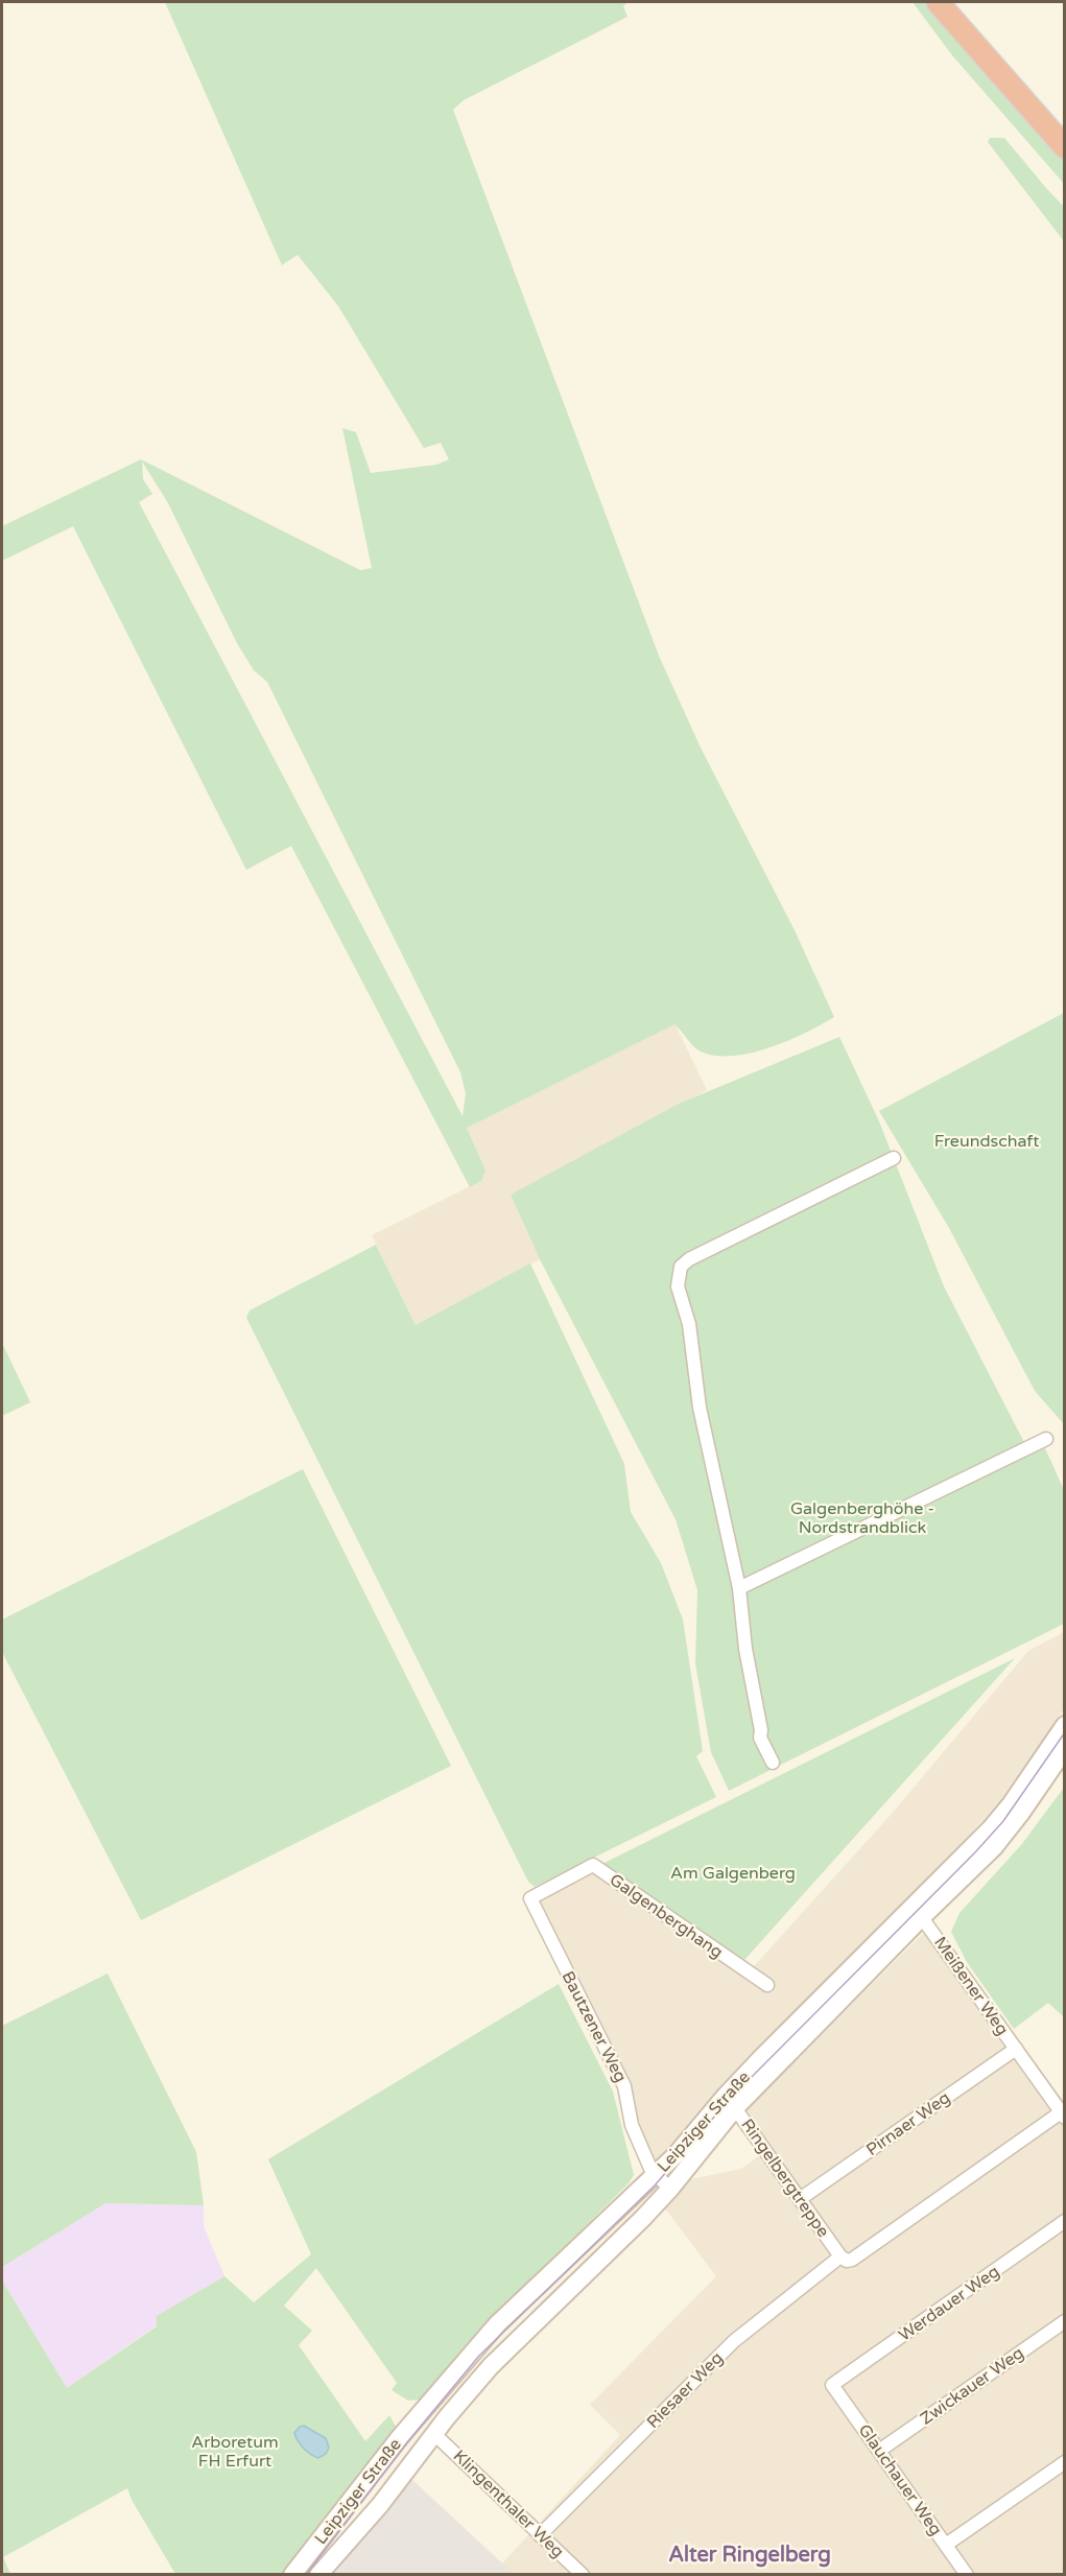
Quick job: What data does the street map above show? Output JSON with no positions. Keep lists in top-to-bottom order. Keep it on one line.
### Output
{"streets":{"main road":["Leipziger Straße"],"street":["Galgenberghang","Meißener Weg","Bautzener Weg","Pirnaer Weg","Ringelbergtreppe","Werdauer Weg","Zwickauer Weg","Riesaer Weg","Glauchauer Weg","Klingenthaler Weg"]},"crossings":[["Galgenberghang","Bautzener Weg"],["Meißener Weg","Leipziger Straße"],["Meißener Weg","Pirnaer Weg"],["Meißener Weg","Riesaer Weg"],["Bautzener Weg","Leipziger Straße"],["Leipziger Straße","Ringelbergtreppe"],["Leipziger Straße","Klingenthaler Weg"],["Pirnaer Weg","Ringelbergtreppe"],["Ringelbergtreppe","Riesaer Weg"],["Werdauer Weg","Glauchauer Weg"],["Zwickauer Weg","Glauchauer Weg"],["Riesaer Weg","Klingenthaler Weg"]],"districts":["Alter Ringelberg"],"parks":["Freundschaft","Galgenberghöhe - Nordstrandblick","Am Galgenberg","Arboretum FH Erfurt"]}
